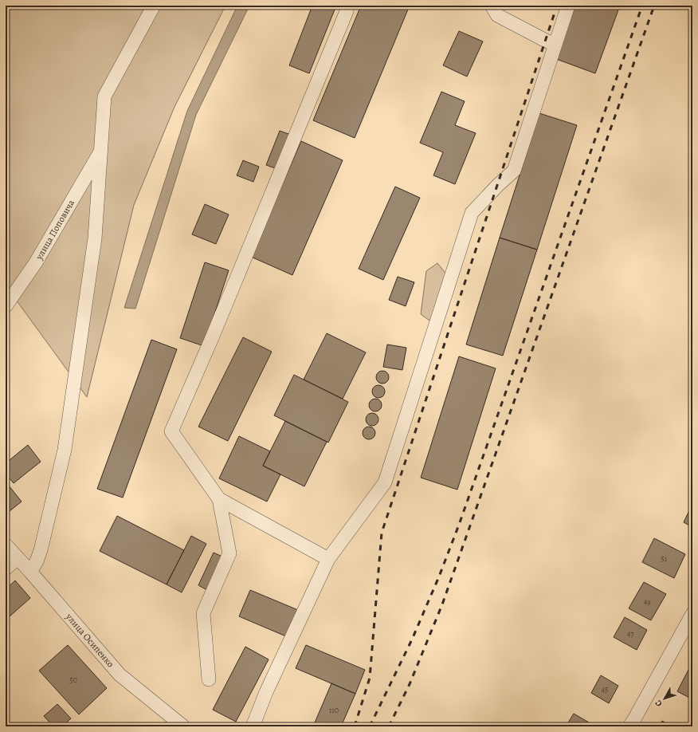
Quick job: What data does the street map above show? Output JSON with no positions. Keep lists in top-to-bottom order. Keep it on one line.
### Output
{"streets":{"street":["улица Поповича","улица Осипенко"]},"house_numbers":["51","49","47","50","45","110"],"north":"bottom left"}
